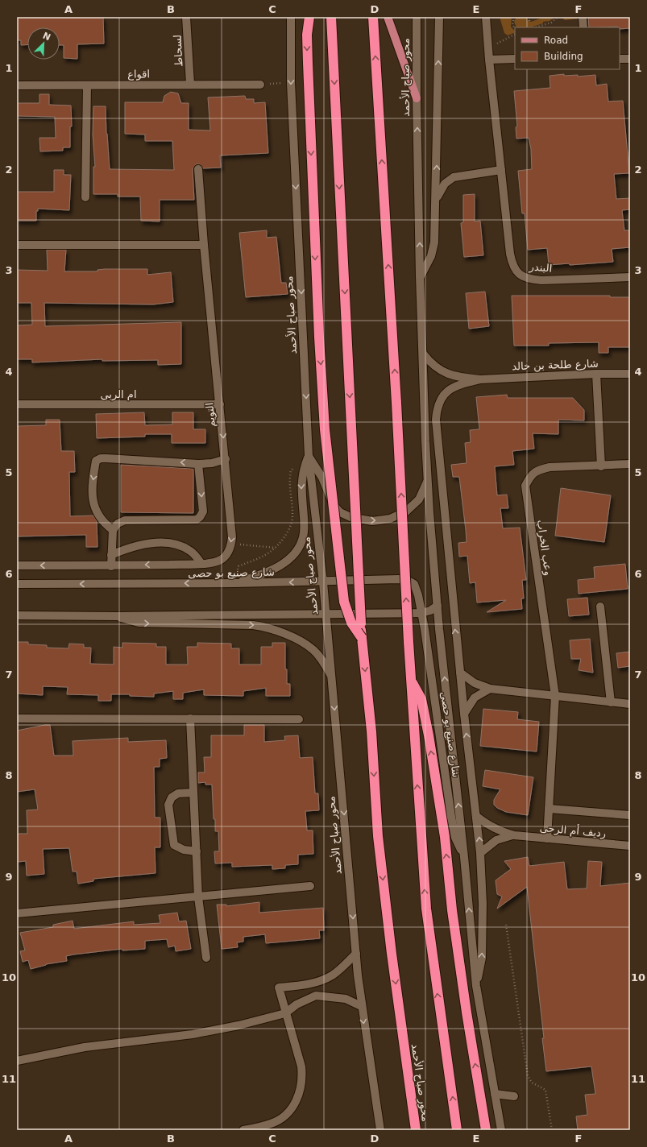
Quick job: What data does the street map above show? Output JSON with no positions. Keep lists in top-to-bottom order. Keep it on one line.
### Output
{"streets":{"highway":["محور صباح الأحمد"],"street":["لسحاط","اقواع","البندر","شارع طلحة بن خالد","ام الربى","التويم","وعب الخراب","شارع صنيع بو حصى","رديف أم الرحى"]},"crossings":[["لسحاط","اقواع"],["محور صباح الأحمد","شارع طلحة بن خالد"],["محور صباح الأحمد","شارع صنيع بو حصى"],["محور صباح الأحمد","رديف أم الرحى"],["ام الربى","التويم"],["وعب الخراب","رديف أم الرحى"]],"one_way":["التويم"],"legend":["Road","Building"],"north":"top right","grid":{"columns":["A","B","C","D","E","F"],"rows":["1","2","3","4","5","6","7","8","9","10","11"]}}
